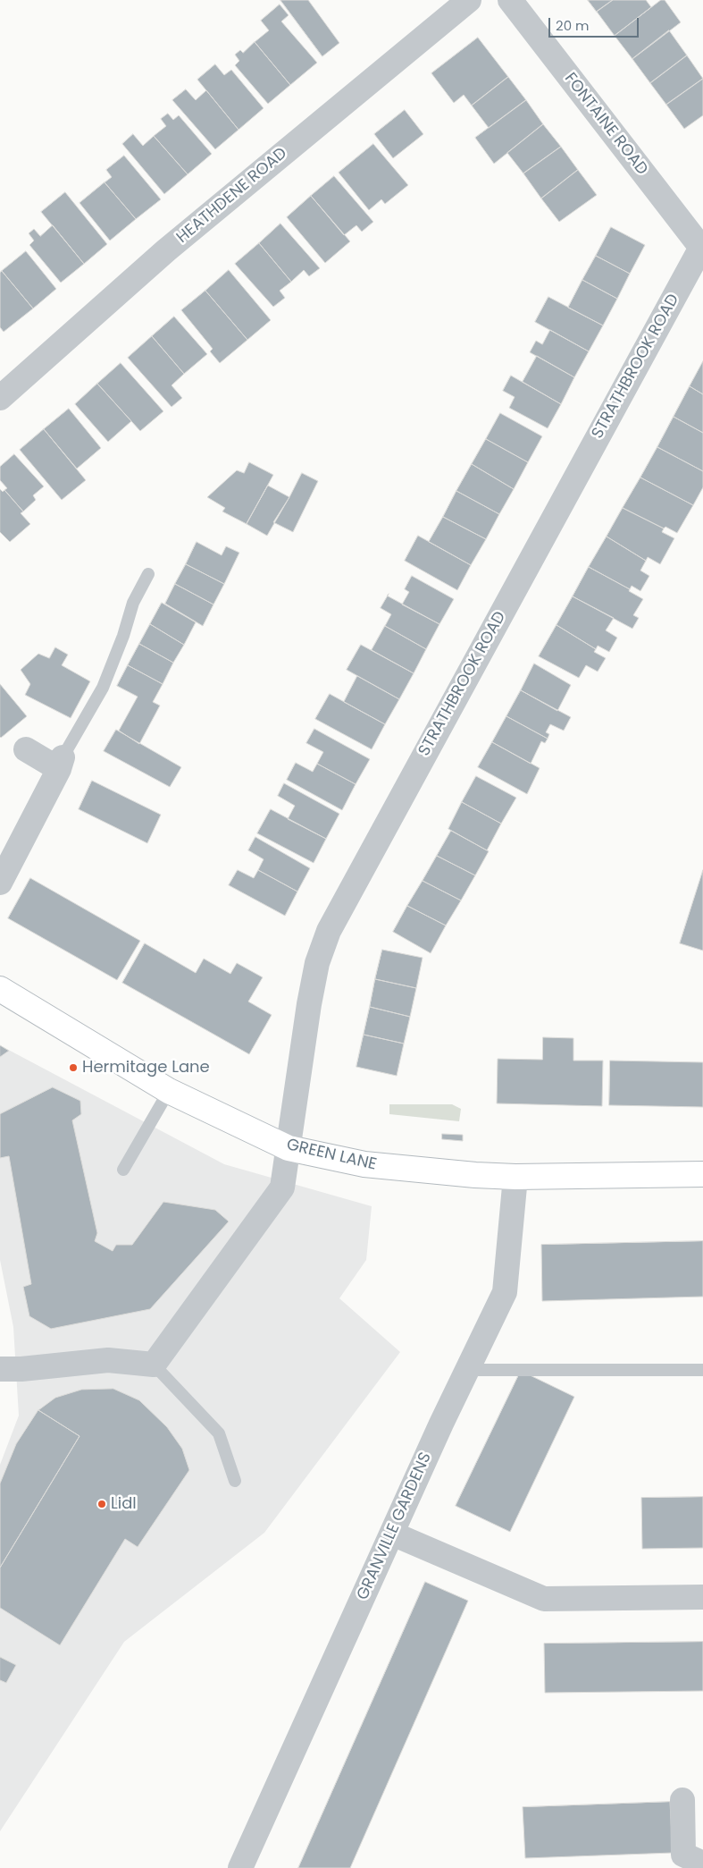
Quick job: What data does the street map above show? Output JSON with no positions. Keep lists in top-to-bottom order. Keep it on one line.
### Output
{"streets":{"main road":["GREEN LANE"],"street":["FONTAINE ROAD","HEATHDENE ROAD","STRATHBROOK ROAD","GRANVILLE GARDENS"]},"crossings":[["FONTAINE ROAD","STRATHBROOK ROAD"],["STRATHBROOK ROAD","GREEN LANE"],["GREEN LANE","GRANVILLE GARDENS"]],"places":["Hermitage Lane","Lidl"],"scale_bar":"20 m"}
